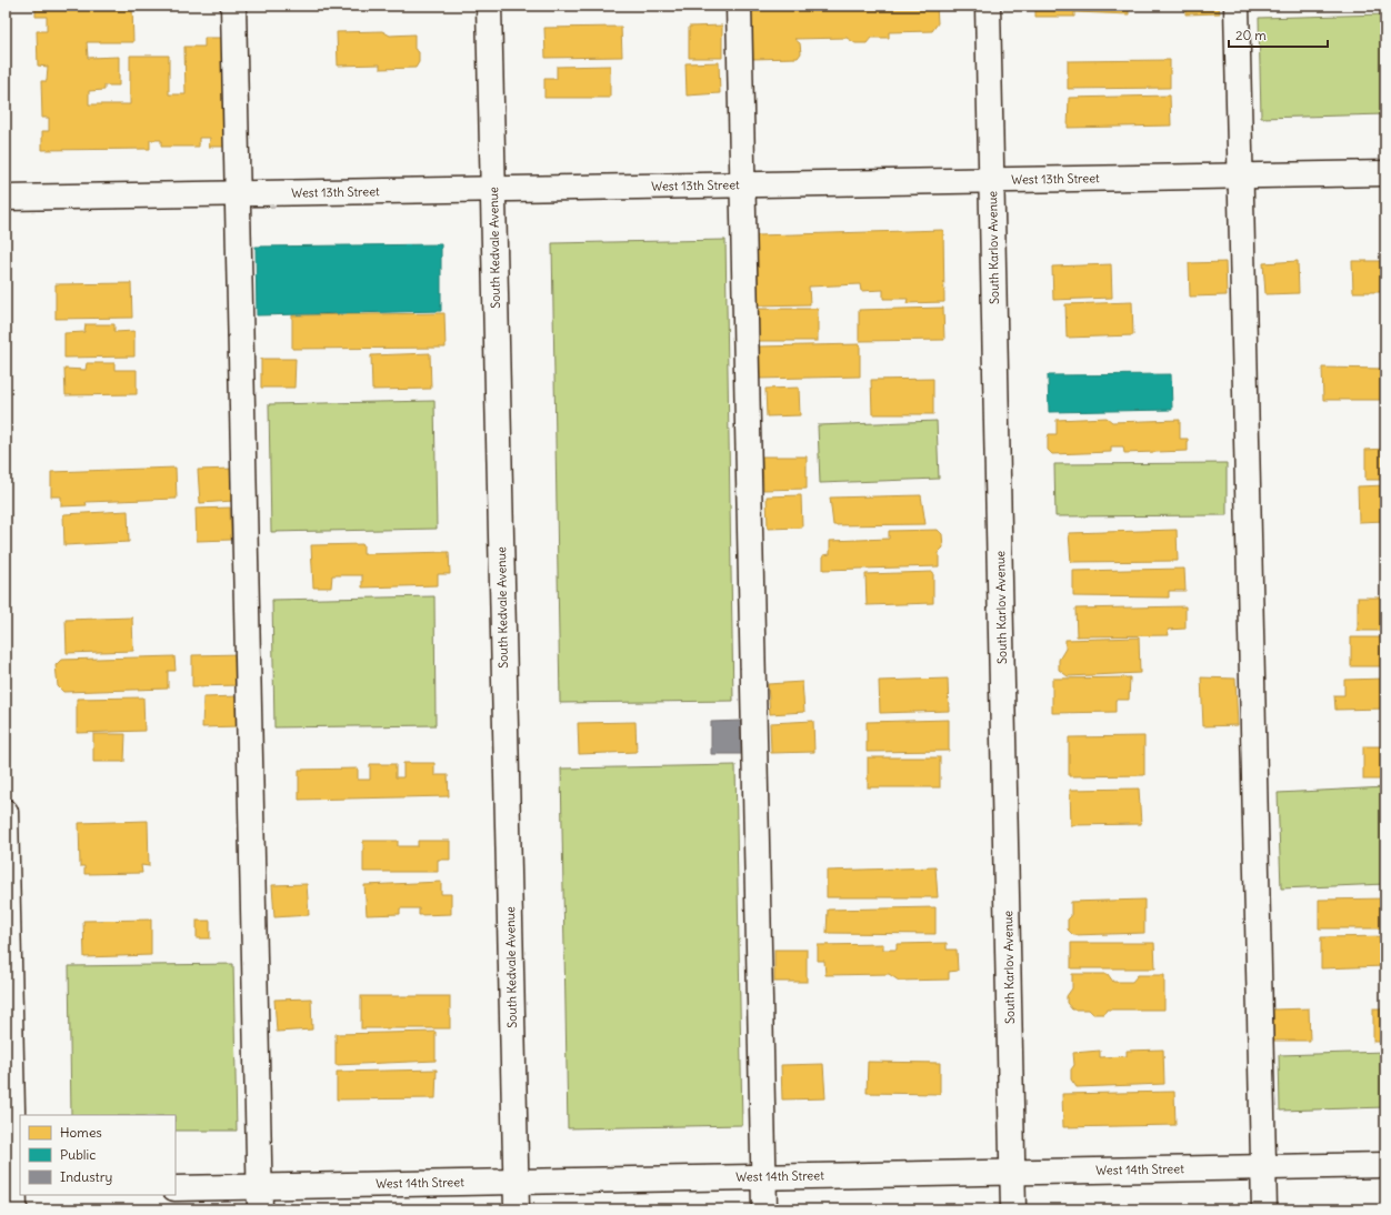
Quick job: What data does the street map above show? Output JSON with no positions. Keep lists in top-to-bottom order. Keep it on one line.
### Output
{"streets":{"street":["West 13th Street","South Kedvale Avenue","South Karlov Avenue","West 14th Street"]},"crossings":[["West 13th Street","South Kedvale Avenue"],["West 13th Street","South Karlov Avenue"],["South Kedvale Avenue","West 14th Street"],["South Karlov Avenue","West 14th Street"]],"legend":["Homes","Public","Industry"],"scale_bar":"20 m"}
